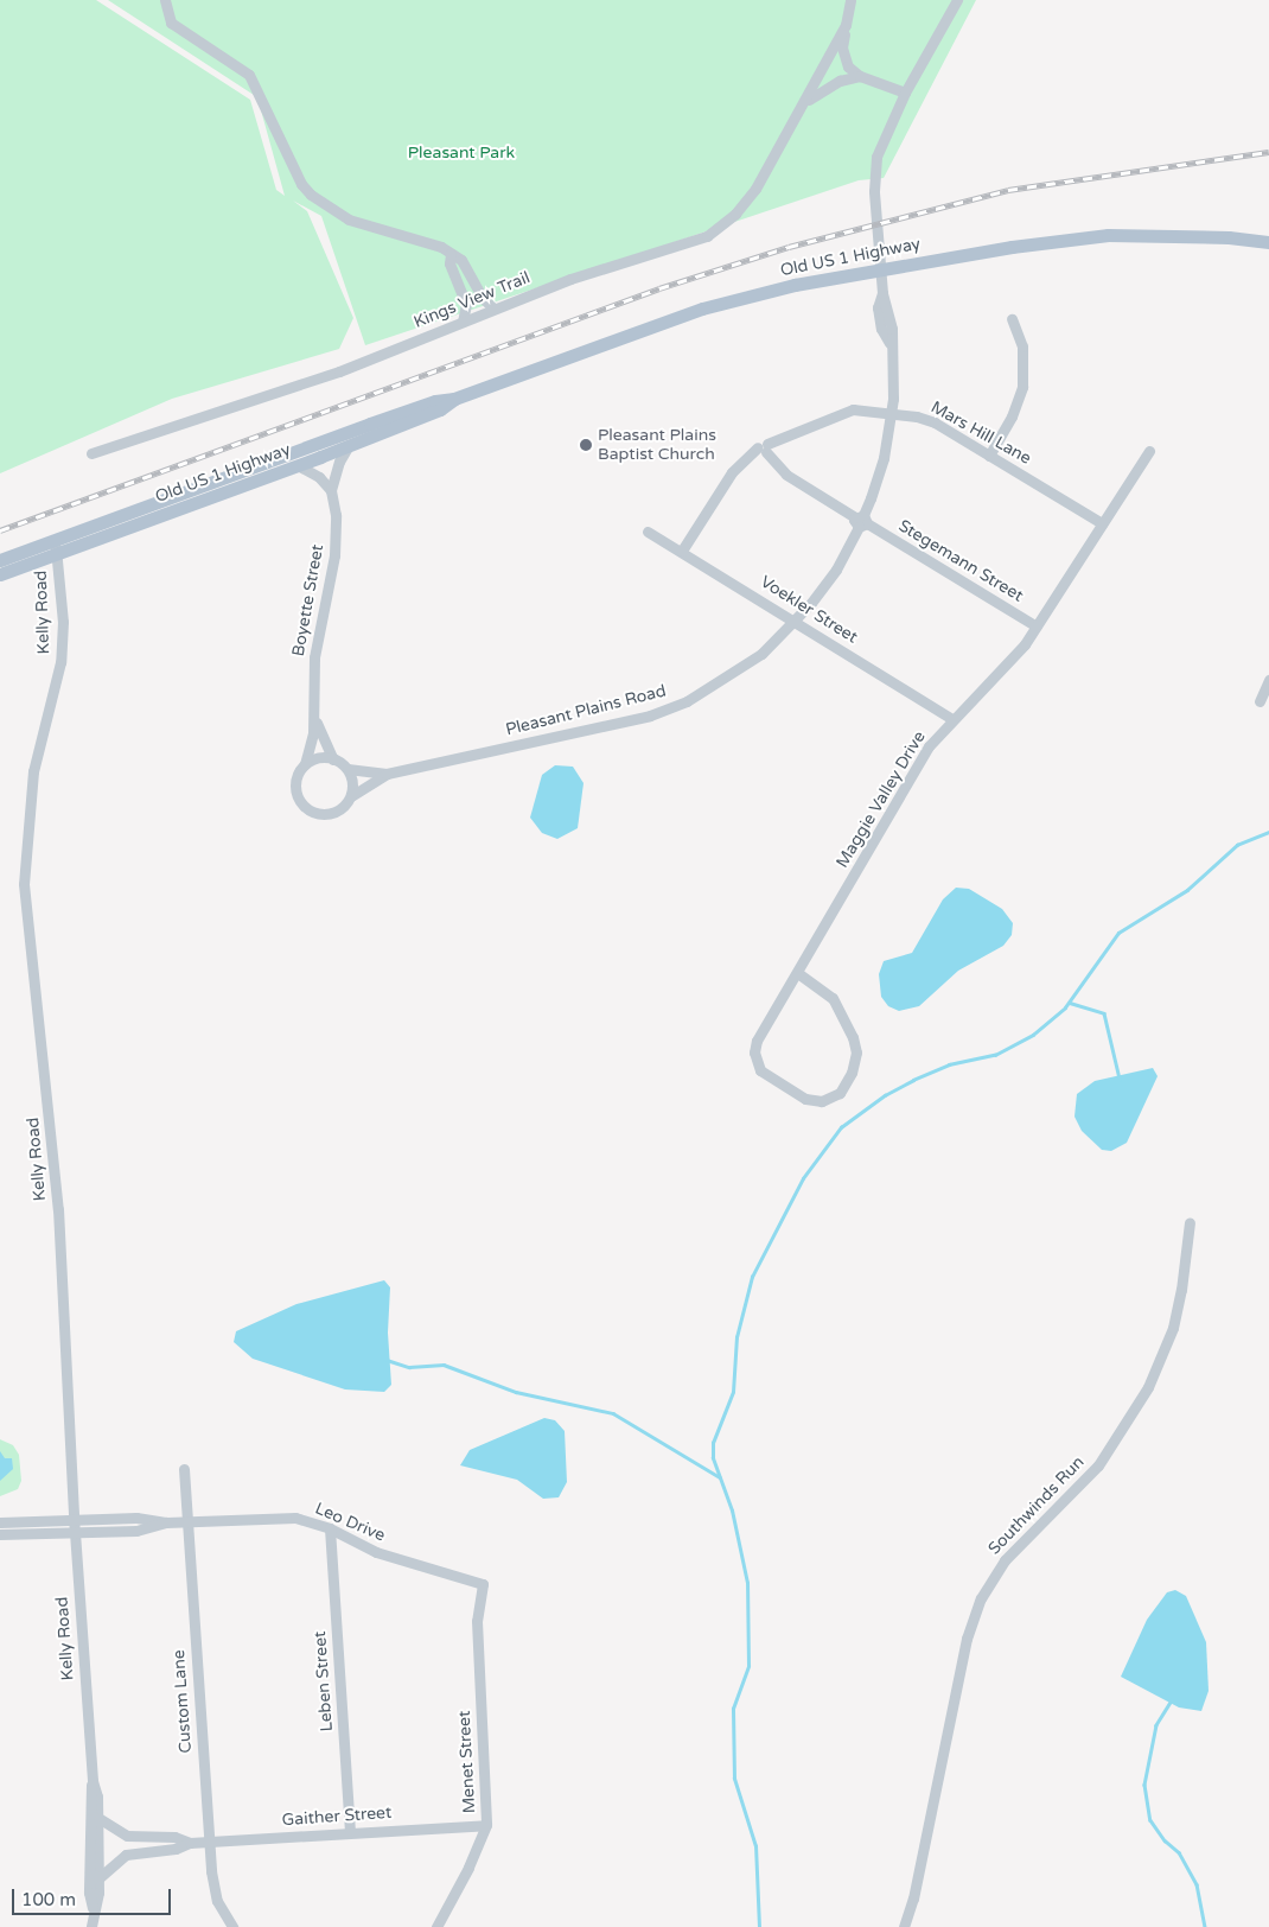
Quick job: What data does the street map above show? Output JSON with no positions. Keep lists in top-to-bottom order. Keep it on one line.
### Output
{"streets":{"main road":["Old US 1 Highway"],"street":["Kings View Trail","Mars Hill Lane","Stegemann Street","Boyette Street","Voekler Street","Kelly Road","Pleasant Plains Road","Maggie Valley Drive","Southwinds Run","Leo Drive","Leben Street","Custom Lane","Menet Street","Gaither Street"]},"crossings":[["Old US 1 Highway","Boyette Street"],["Old US 1 Highway","Kelly Road"],["Old US 1 Highway","Pleasant Plains Road"],["Mars Hill Lane","Stegemann Street"],["Mars Hill Lane","Voekler Street"],["Mars Hill Lane","Pleasant Plains Road"],["Mars Hill Lane","Maggie Valley Drive"],["Stegemann Street","Pleasant Plains Road"],["Stegemann Street","Maggie Valley Drive"],["Boyette Street","Pleasant Plains Road"],["Voekler Street","Pleasant Plains Road"],["Voekler Street","Maggie Valley Drive"],["Kelly Road","Leo Drive"],["Kelly Road","Gaither Street"],["Leo Drive","Leben Street"],["Leo Drive","Custom Lane"],["Leo Drive","Menet Street"],["Leben Street","Gaither Street"],["Custom Lane","Gaither Street"],["Menet Street","Gaither Street"]],"parks":["Pleasant Park"],"places":["Pleasant Plains Baptist Church"],"scale_bar":"100 m"}
